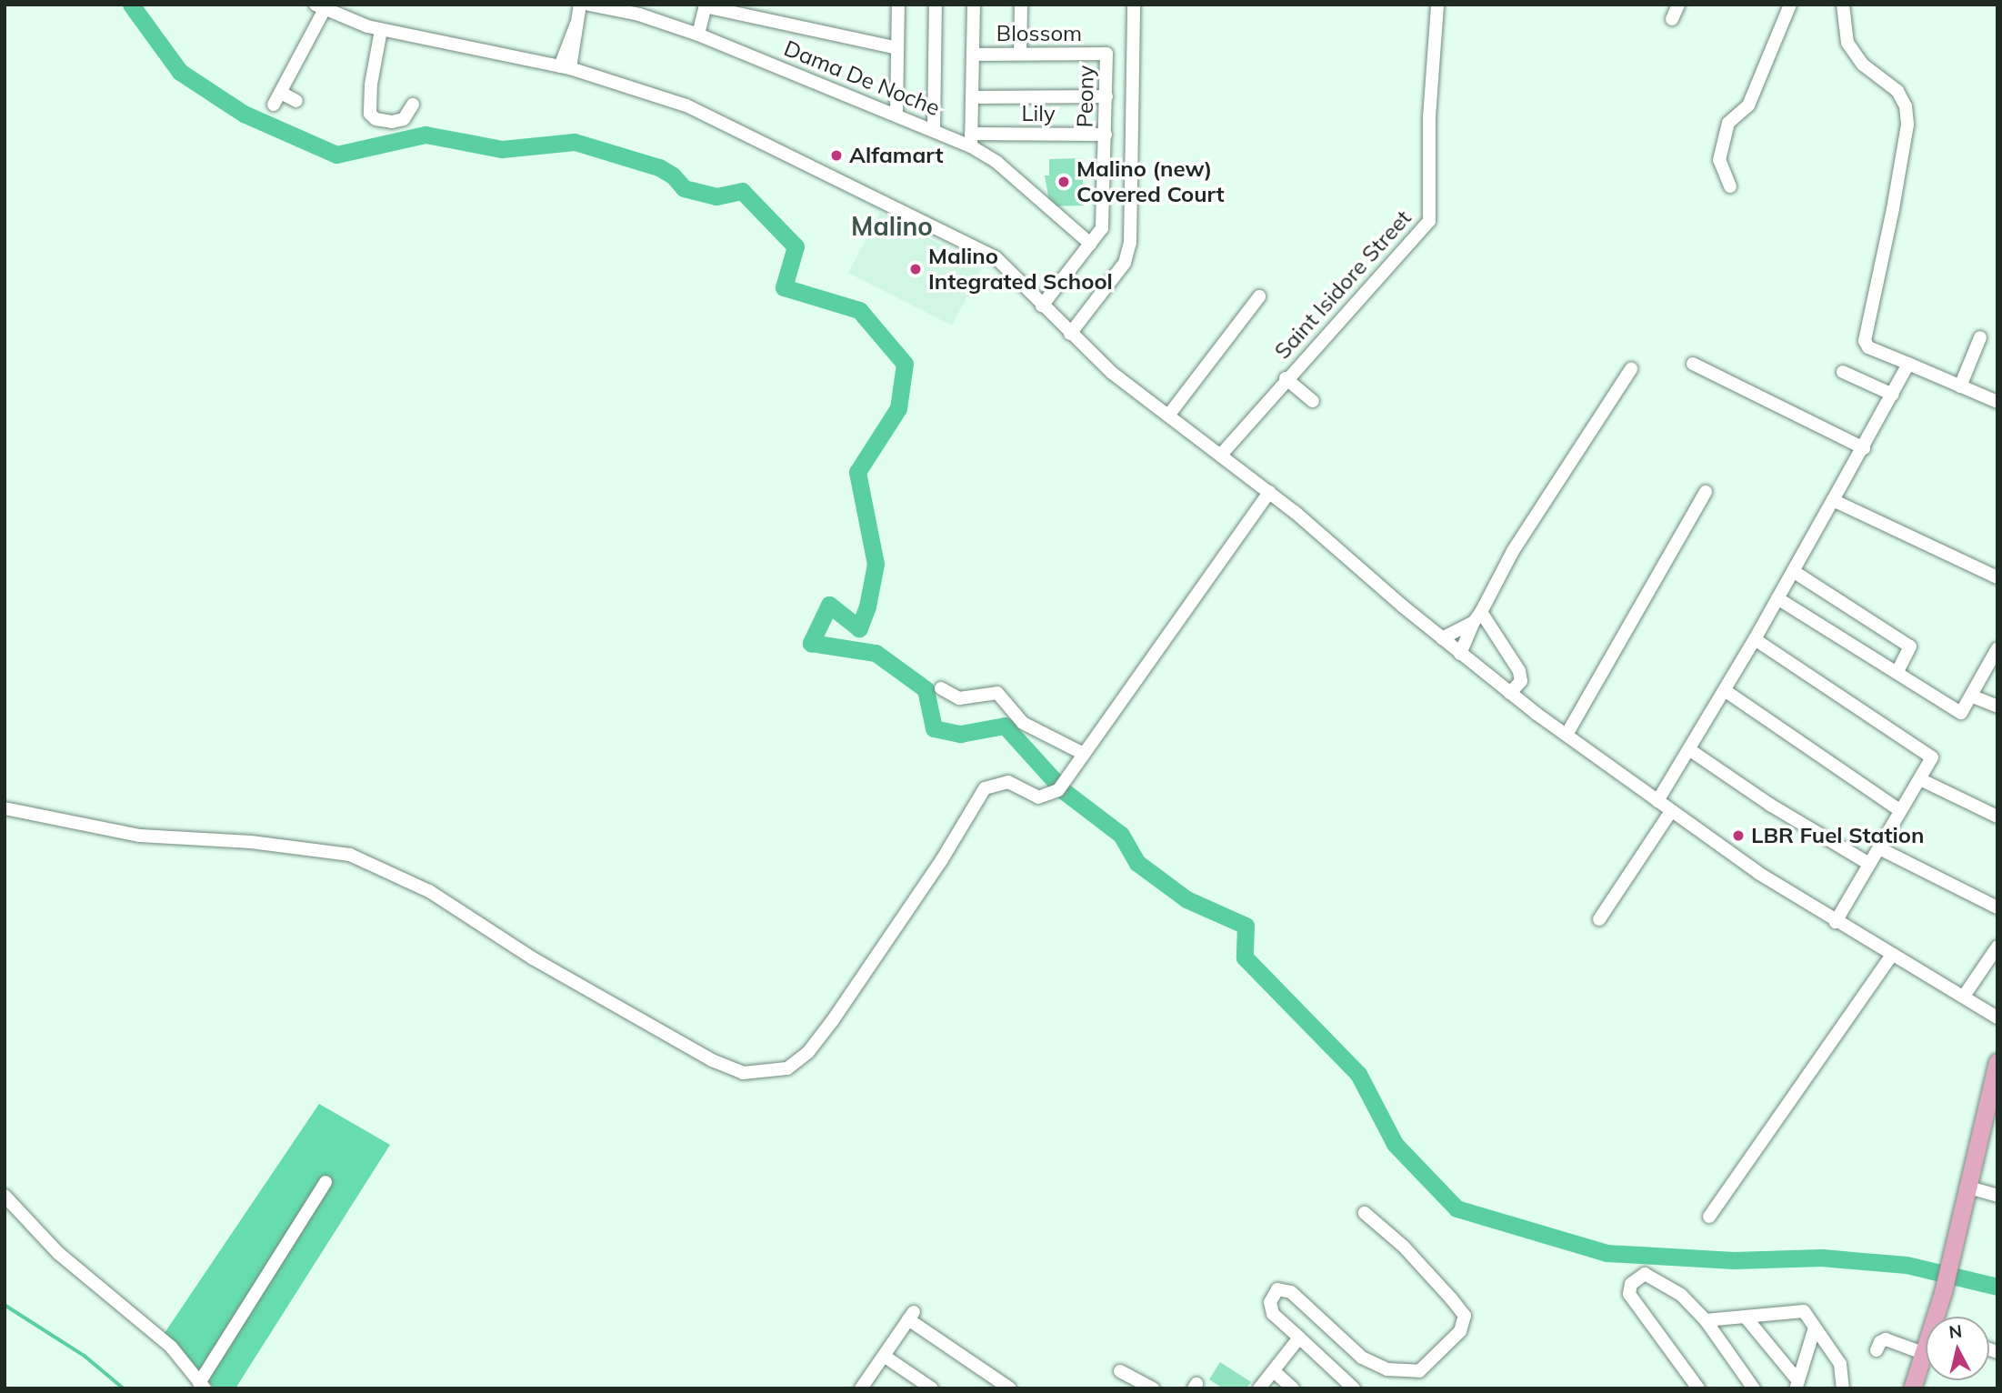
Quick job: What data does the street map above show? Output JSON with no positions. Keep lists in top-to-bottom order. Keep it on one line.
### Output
{"streets":{"street":["Blossom","Dama De Noche","Peony","Lily","Saint Isidore Street"]},"crossings":[["Blossom","Peony"],["Dama De Noche","Peony"],["Dama De Noche","Lily"],["Peony","Lily"]],"districts":["Malino"],"places":["Alfamart","Malino (new) Covered Court","Malino Integrated School","LBR Fuel Station"],"north":"top"}
